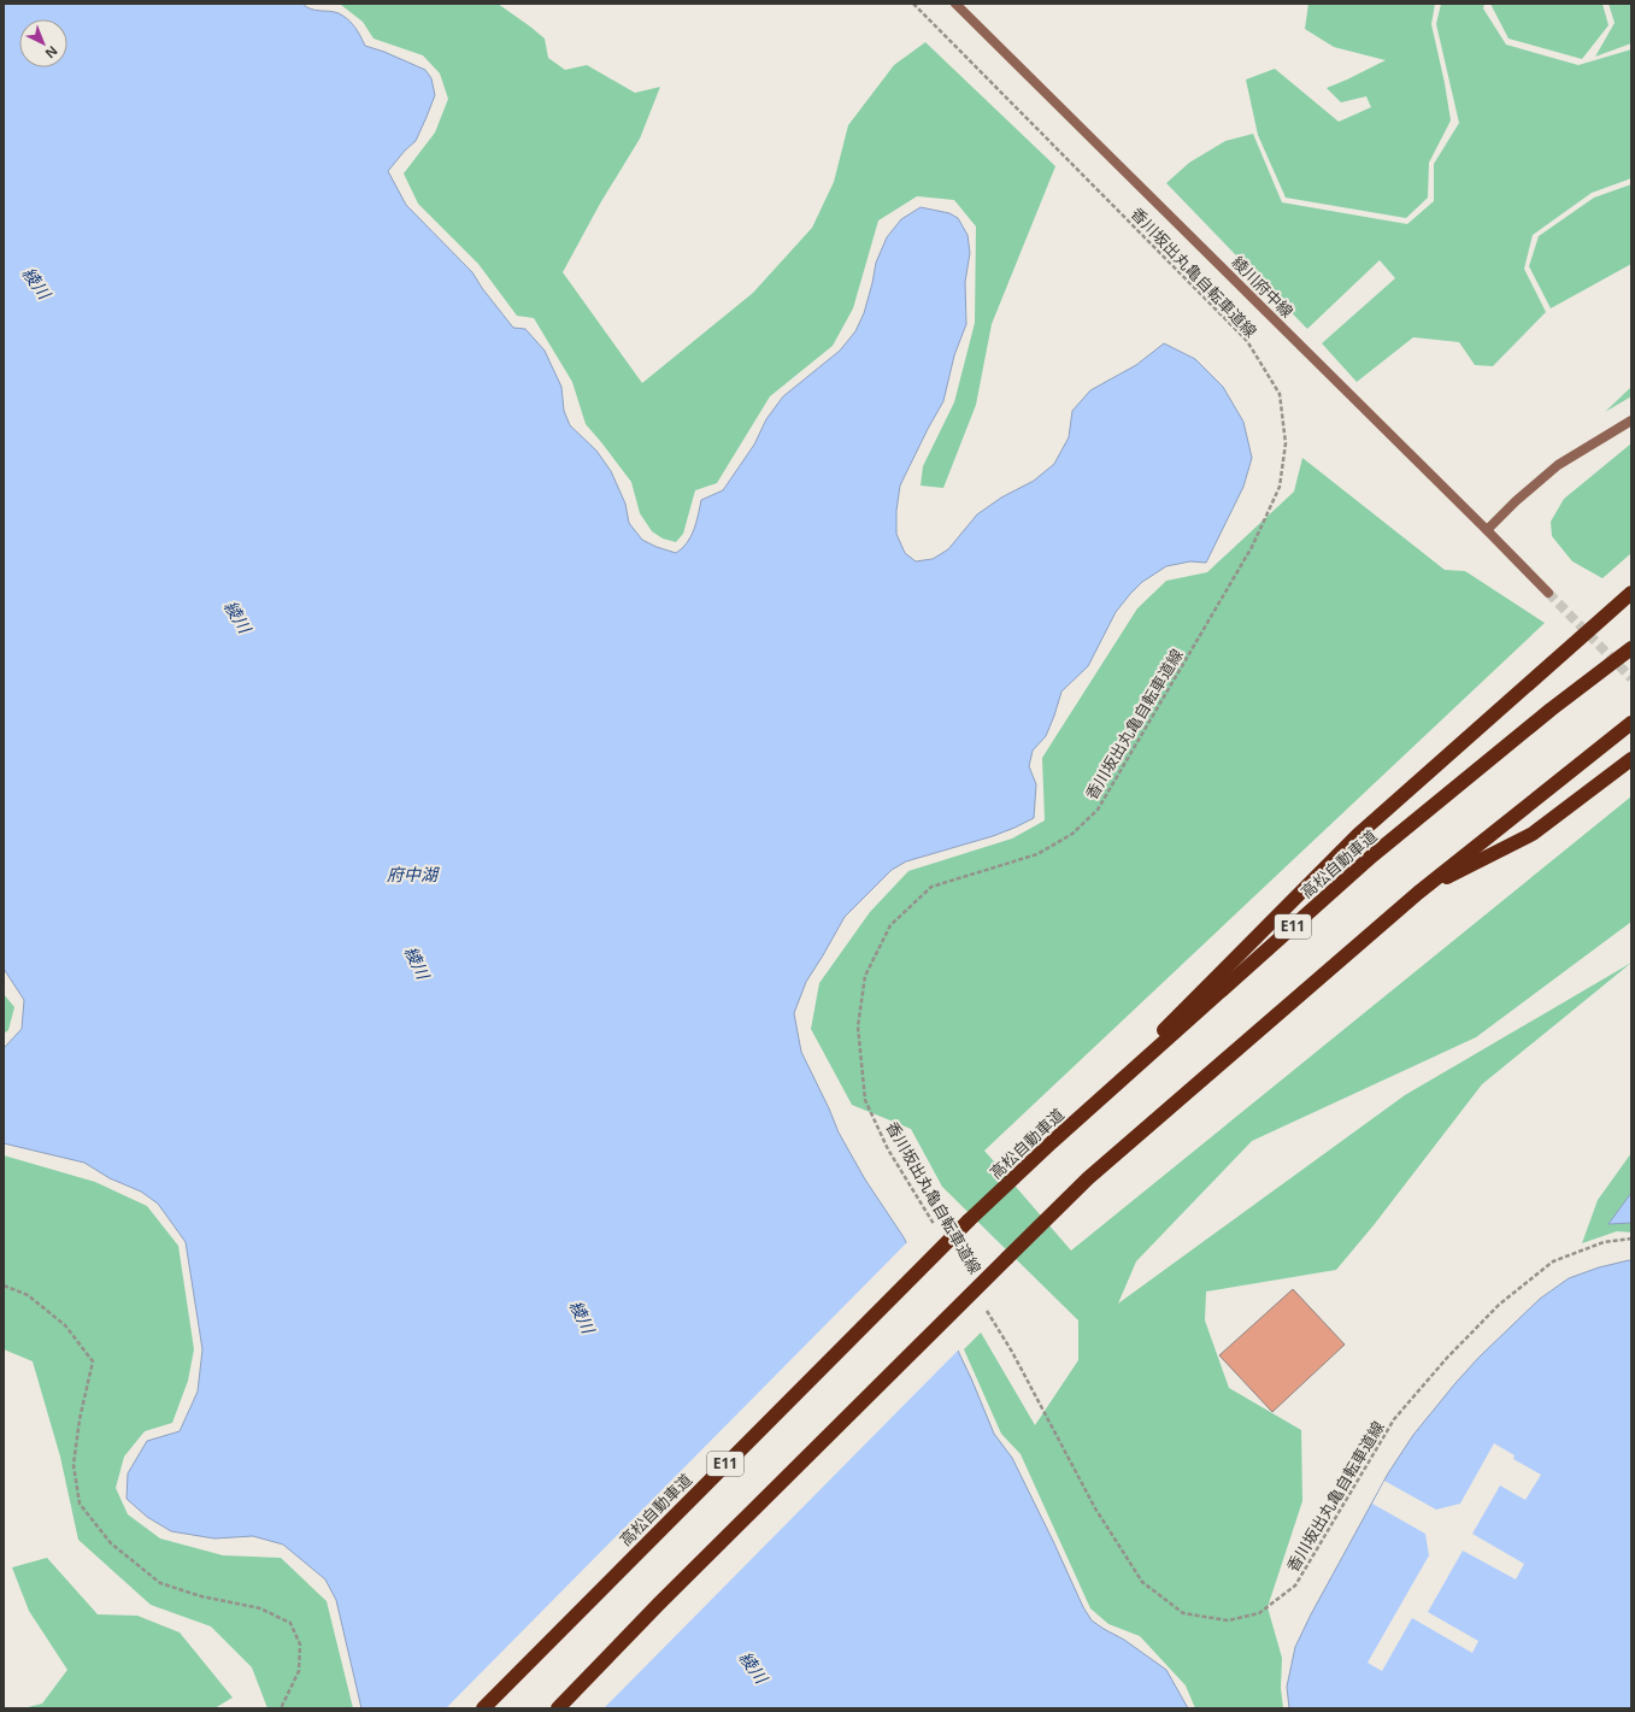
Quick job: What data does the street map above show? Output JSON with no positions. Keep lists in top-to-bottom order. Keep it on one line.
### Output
{"streets":{"highway":["高松自動車道","E11"],"main road":["綾川府中線"],"path":["香川坂出丸亀自転車道線"]},"water":["綾川","府中湖"],"north":"bottom right"}
